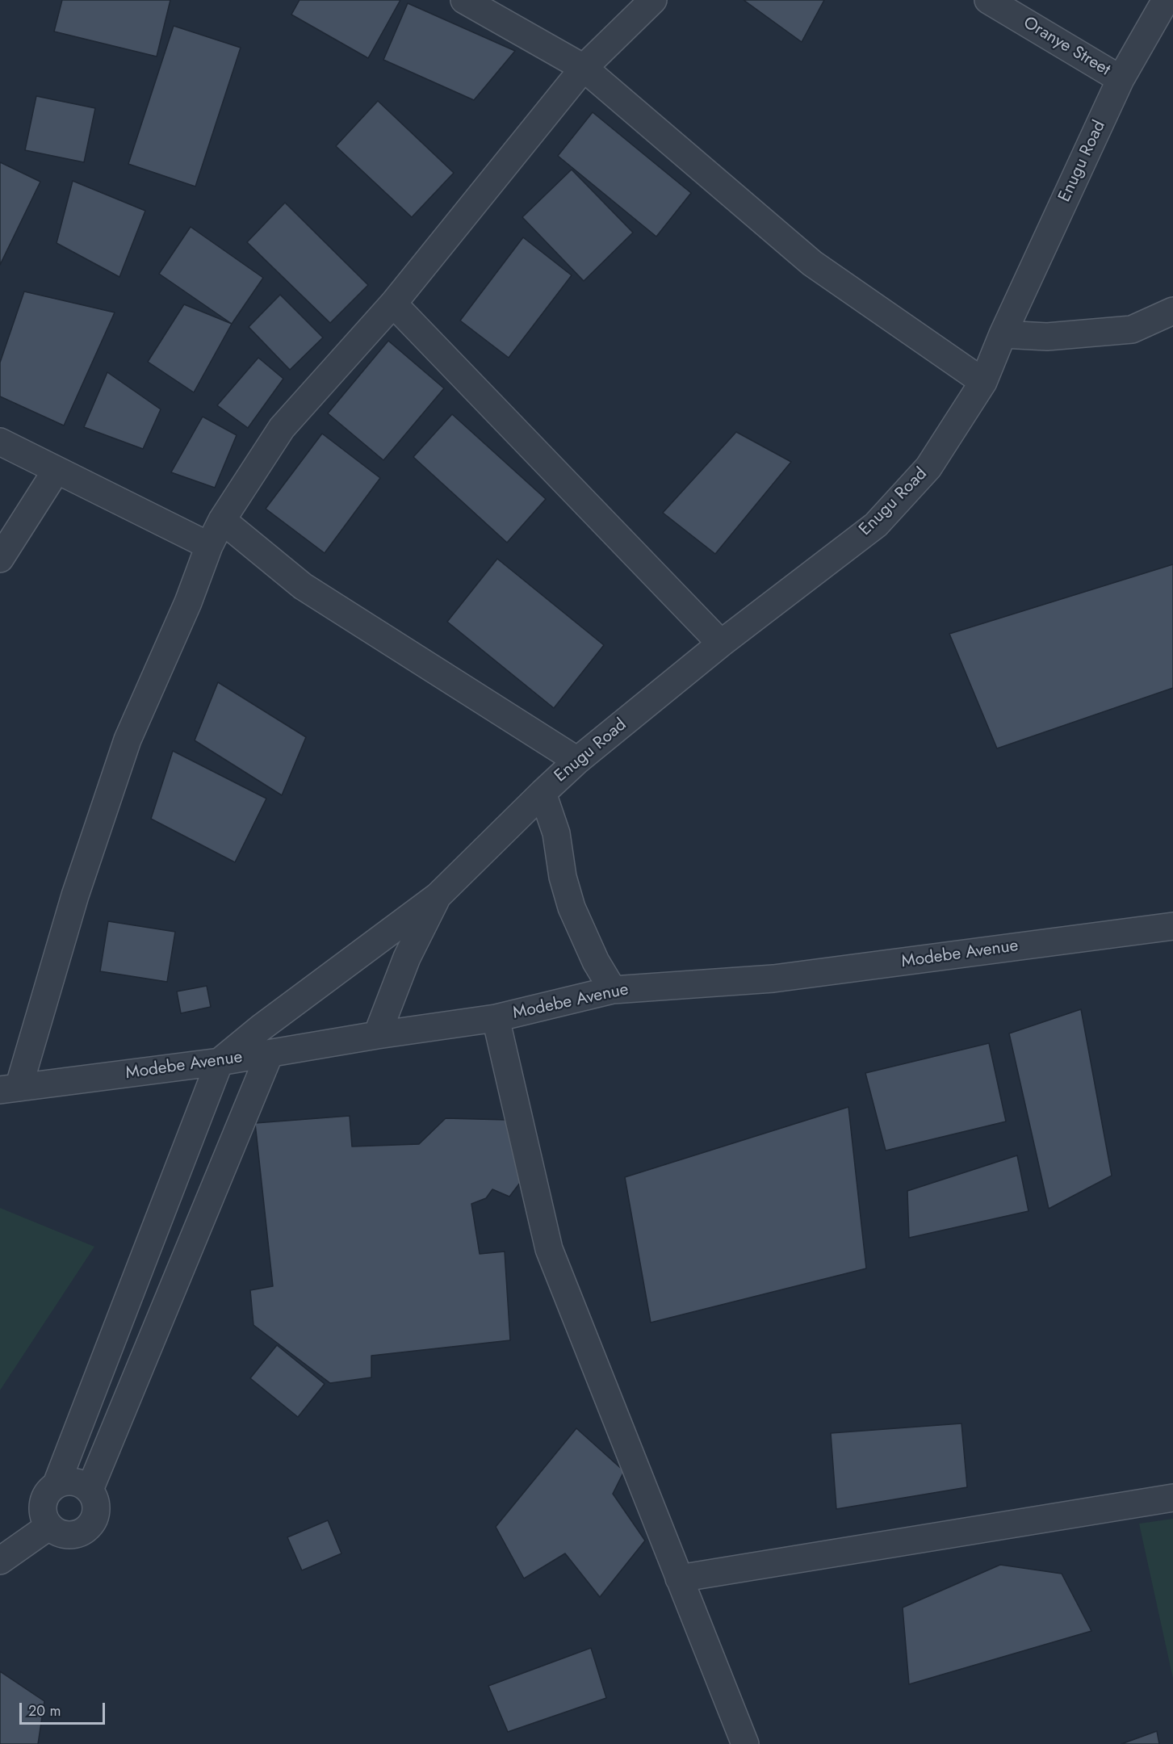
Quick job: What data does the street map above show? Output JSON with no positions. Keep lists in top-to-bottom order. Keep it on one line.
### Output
{"streets":{"street":["Oranye Street","Enugu Road","Modebe Avenue"]},"crossings":[["Oranye Street","Enugu Road"]],"scale_bar":"20 m"}
